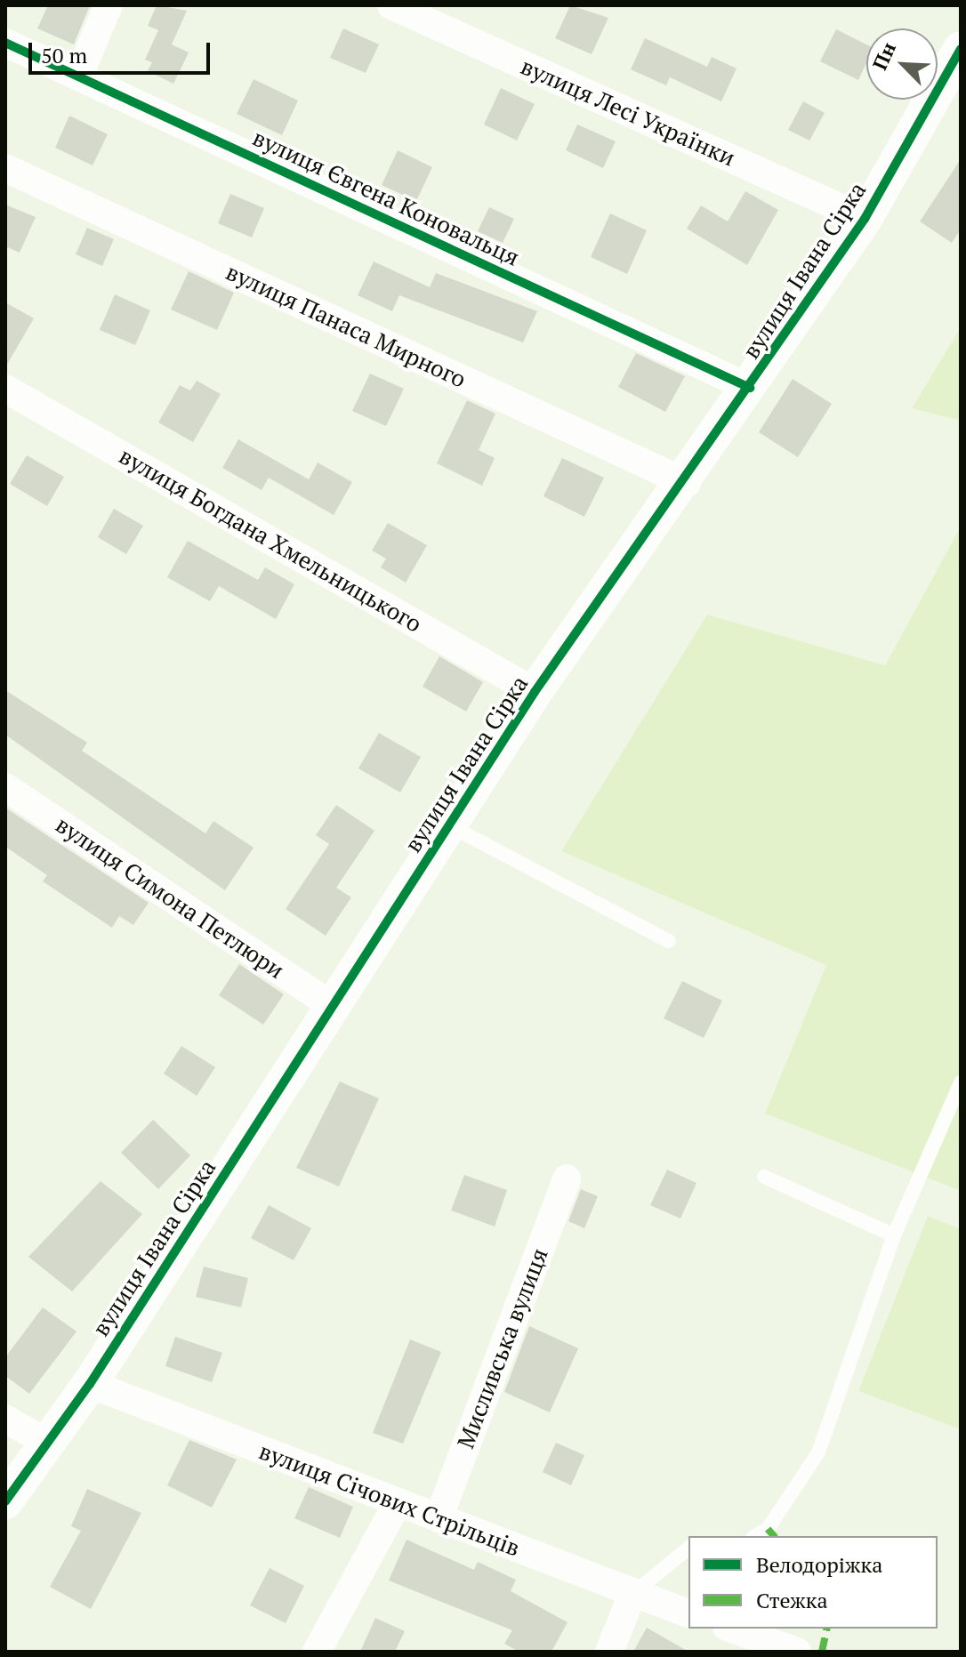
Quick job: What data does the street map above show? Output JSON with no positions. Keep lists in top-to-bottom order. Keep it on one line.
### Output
{"streets":{"street":["вулиця Лесі Українки","вулиця Євгена Коновальця","вулиця Івана Сірка","вулиця Панаса Мирного","вулиця Богдана Хмельницького","вулиця Симона Петлюри","Мисливська вулиця","вулиця Січових Стрільців"]},"crossings":[["вулиця Лесі Українки","вулиця Івана Сірка"],["вулиця Євгена Коновальця","вулиця Івана Сірка"],["вулиця Івана Сірка","вулиця Панаса Мирного"],["вулиця Івана Сірка","вулиця Богдана Хмельницького"],["вулиця Івана Сірка","вулиця Симона Петлюри"],["вулиця Івана Сірка","вулиця Січових Стрільців"],["Мисливська вулиця","вулиця Січових Стрільців"]],"legend":["Велодоріжка","Стежка"],"scale_bar":"50 m","north":"top left"}
